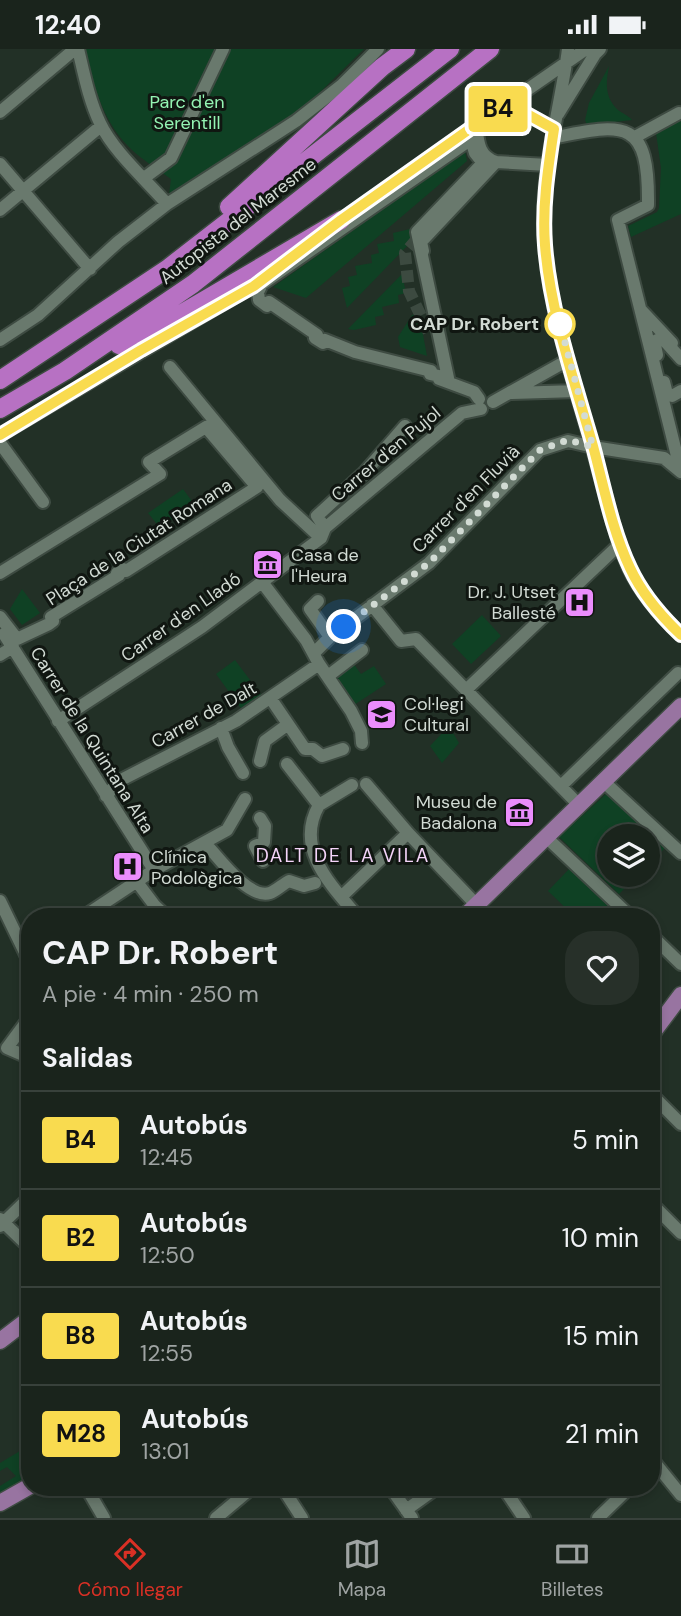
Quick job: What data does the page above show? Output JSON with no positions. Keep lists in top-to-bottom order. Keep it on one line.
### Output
{"streets":{"highway":["Autopista del Maresme"],"street":["Carrer d'en Pujol","Carrer d'en Fluvià","Plaça de la Ciutat Romana","Carrer d'en Lladó","Carrer de Dalt","Carrer de la Quintana Alta"]},"crossings":[["Carrer d'en Pujol","Carrer d'en Lladó"],["Carrer d'en Fluvià","Carrer de Dalt"],["Carrer d'en Lladó","Carrer de la Quintana Alta"],["Carrer de Dalt","Carrer de la Quintana Alta"]],"districts":["DALT DE LA VILA"],"parks":["Parc d'en Serentill"],"places":{"other":["CAP Dr. Robert"],"museum":["Casa de l'Heura","Museu de Badalona"],"hospital":["Dr. J. Utset Ballesté","Clínica Podològica"],"school or university":["Col·legi Cultural"]},"lines":["bus line B4"],"page":{"status":"12:40","on_map":"B4","heading":[["CAP Dr. Robert","A pie · 4 min · 250 m"],"Salidas"],"list":[{"mark":"B4","name":"Autobús","note":"12:45","value":"5 min"},{"mark":"B2","name":"Autobús","note":"12:50","value":"10 min"},{"mark":"B8","name":"Autobús","note":"12:55","value":"15 min"},{"mark":"M28","name":"Autobús","note":"13:01","value":"21 min"}],"tabs":["Cómo llegar","Mapa","Billetes"]}}
